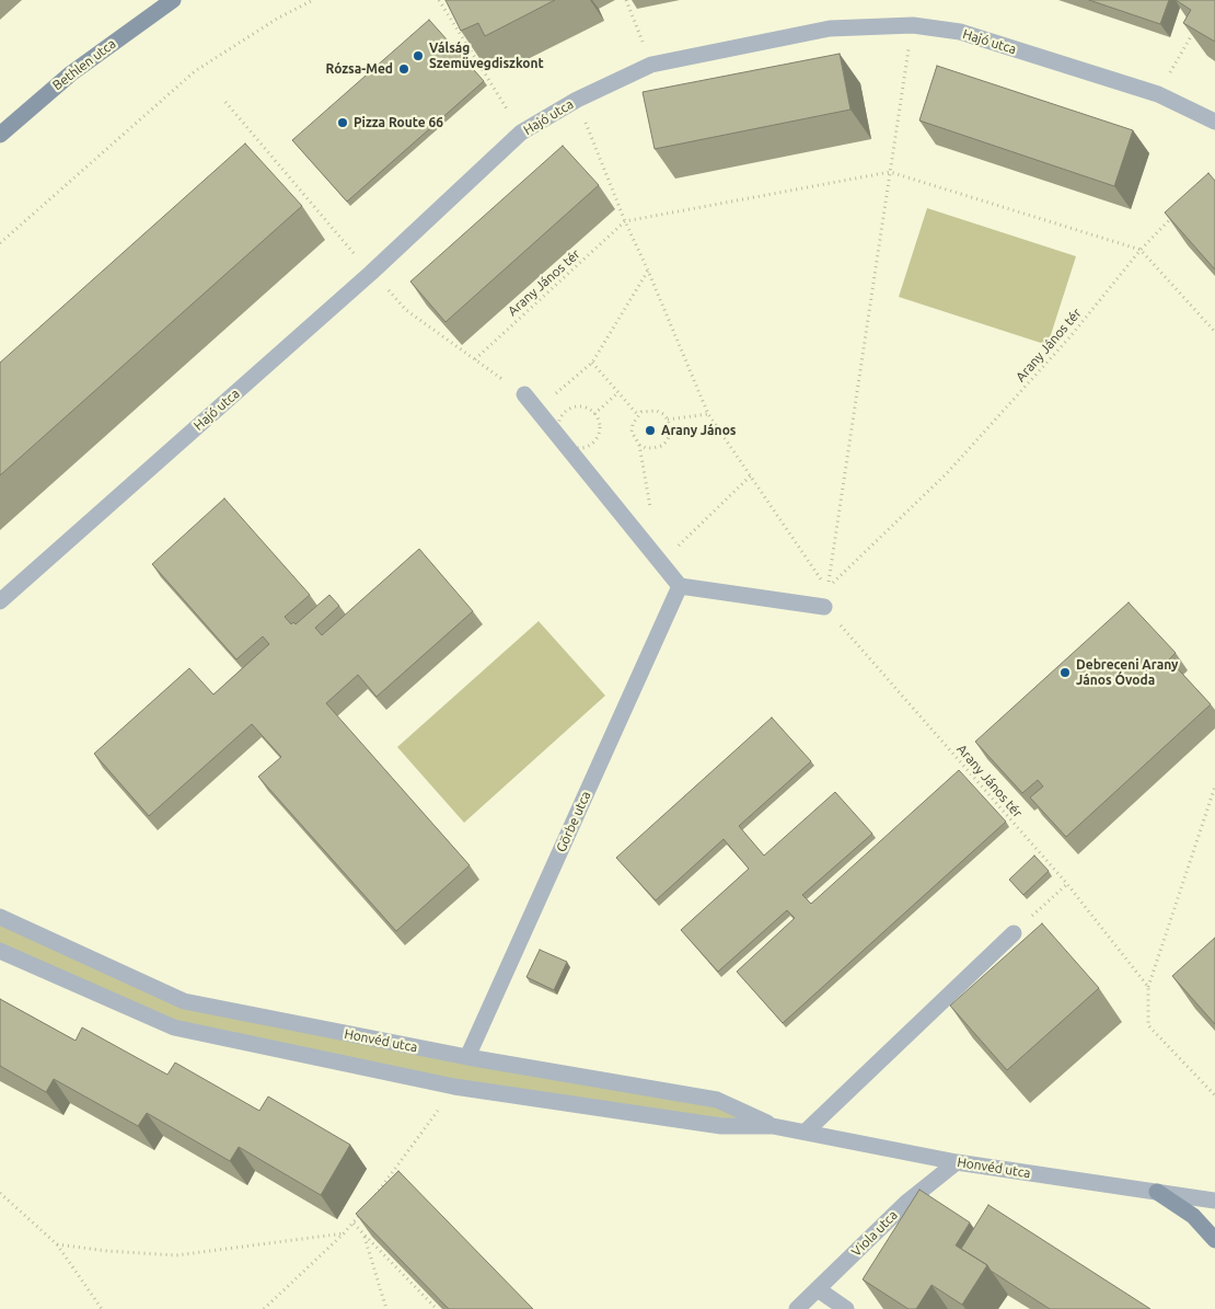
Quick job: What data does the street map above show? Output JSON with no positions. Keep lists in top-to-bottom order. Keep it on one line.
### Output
{"streets":{"street":["Hajó utca","Bethlen utca","Görbe utca","Honvéd utca","Viola utca"],"path":["Arany János tér"]},"crossings":[["Görbe utca","Honvéd utca"],["Honvéd utca","Viola utca"]],"places":["Válság Szemüvegdiszkont","Rózsa-Med","Pizza Route 66","Arany János","Debreceni Arany János Óvoda"]}
